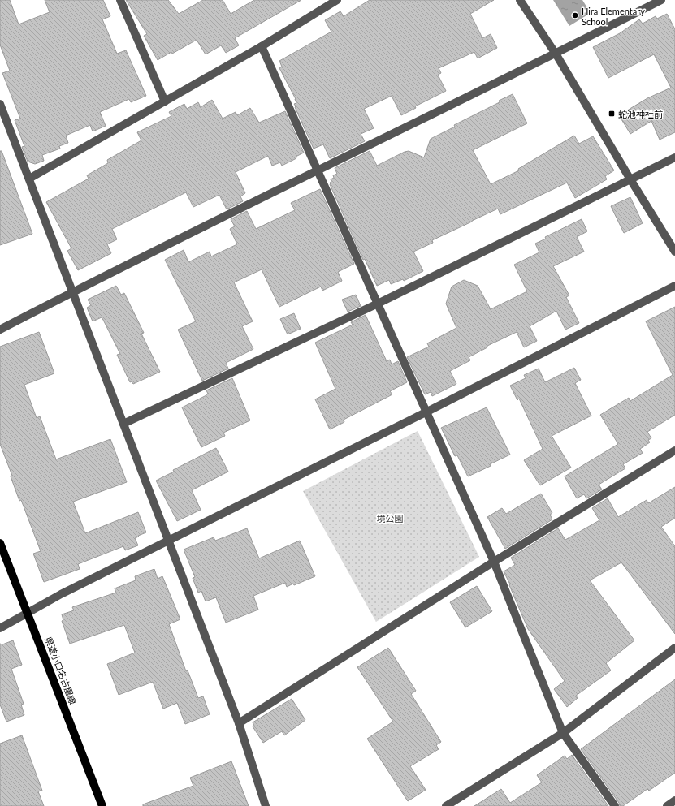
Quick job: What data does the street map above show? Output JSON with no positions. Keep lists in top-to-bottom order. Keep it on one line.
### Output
{"streets":{"main road":["県道小口名古屋線"]},"parks":["境公園"],"places":{"other":["Hira Elementary School"],"transit":["蛇池神社前"]}}
